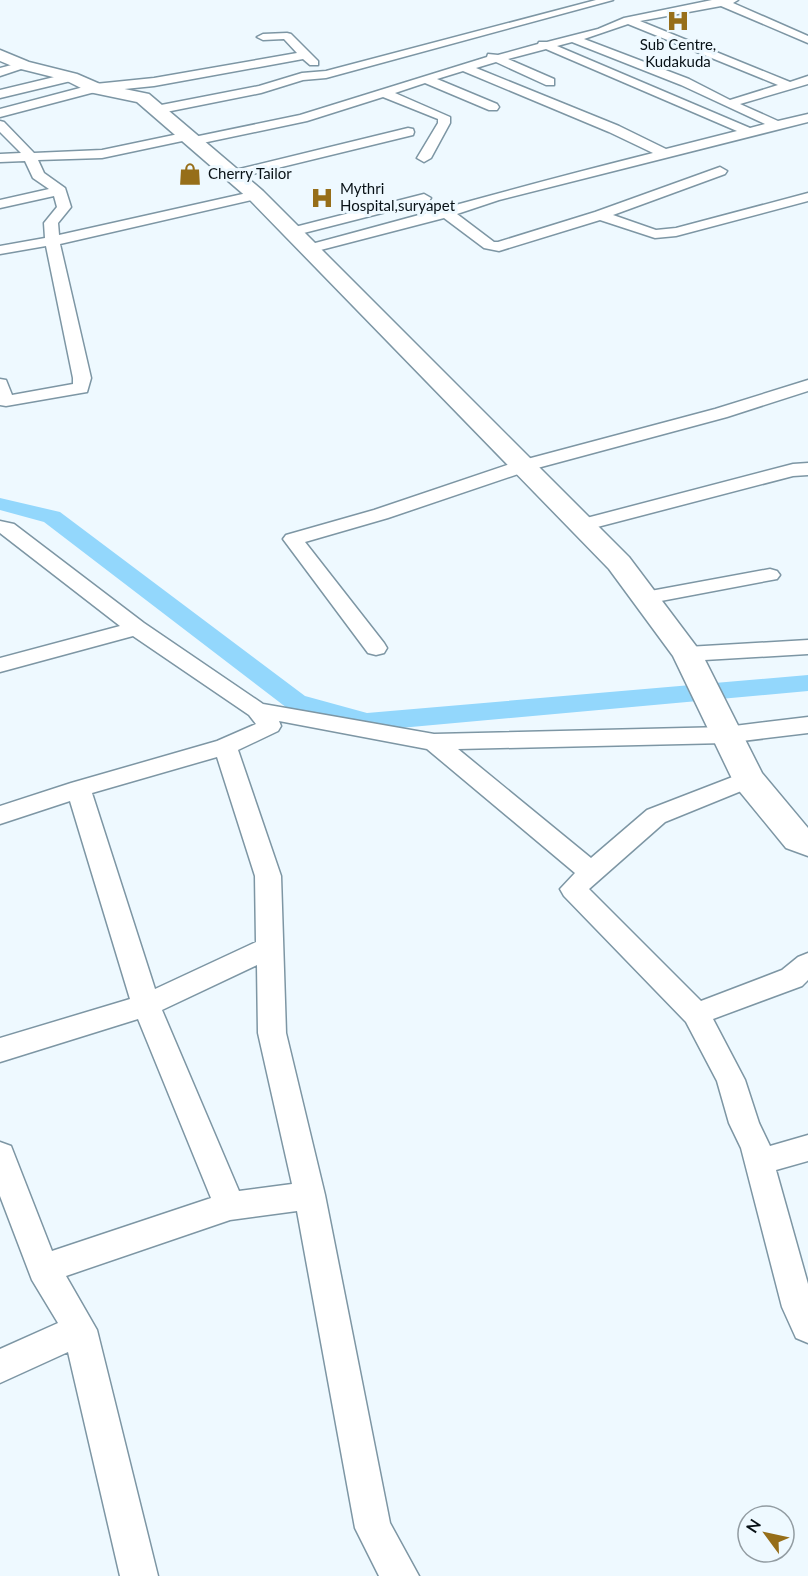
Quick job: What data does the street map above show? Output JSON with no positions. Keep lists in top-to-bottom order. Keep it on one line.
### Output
{"places":{"hospital":["Sub Centre, Kudakuda","Mythri Hospital,suryapet"],"shop":["Cherry Tailor"]},"north":"top left"}
